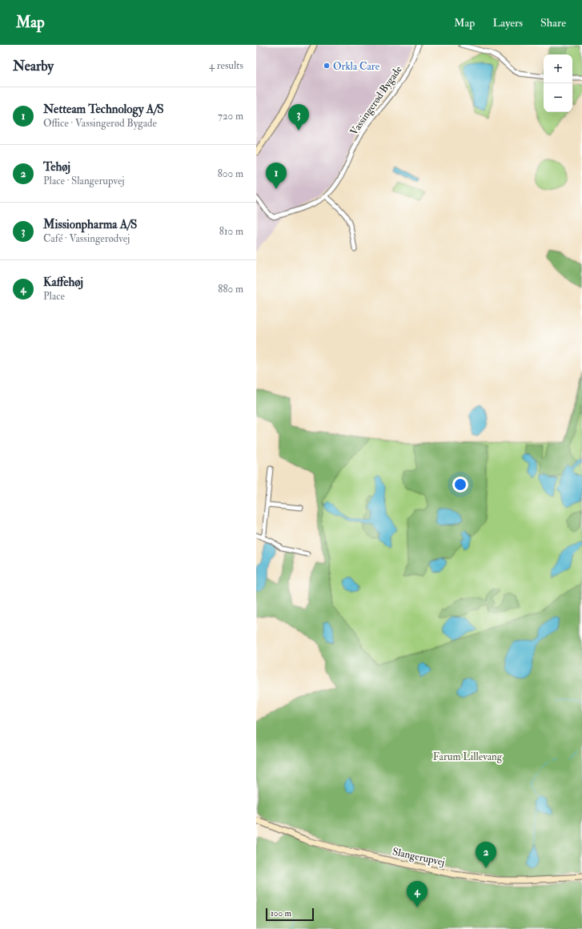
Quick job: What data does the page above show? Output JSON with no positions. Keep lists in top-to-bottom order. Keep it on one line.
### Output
{"streets":{"main road":["Slangerupvej"],"street":["Vassingerød Bygade"]},"parks":["Farum Lillevang"],"places":["Orkla Care"],"scale_bar":"100 m","page":{"header":"Map","nav":["Map","Layers","Share"],"heading":["Nearby","4 results"],"map_buttons":["+","−"],"list":[{"mark":"1","name":"Netteam Technology A/S","note":"Office · Vassingerød Bygade","value":"720 m"},{"mark":"2","name":"Tehøj","note":"Place · Slangerupvej","value":"800 m"},{"mark":"3","name":"Missionpharma A/S","note":"Café · Vassingerødvej","value":"810 m"},{"mark":"4","name":"Kaffehøj","note":"Place","value":"880 m"}],"pins":["3","1","2","4"],"scale":"100 m"}}
